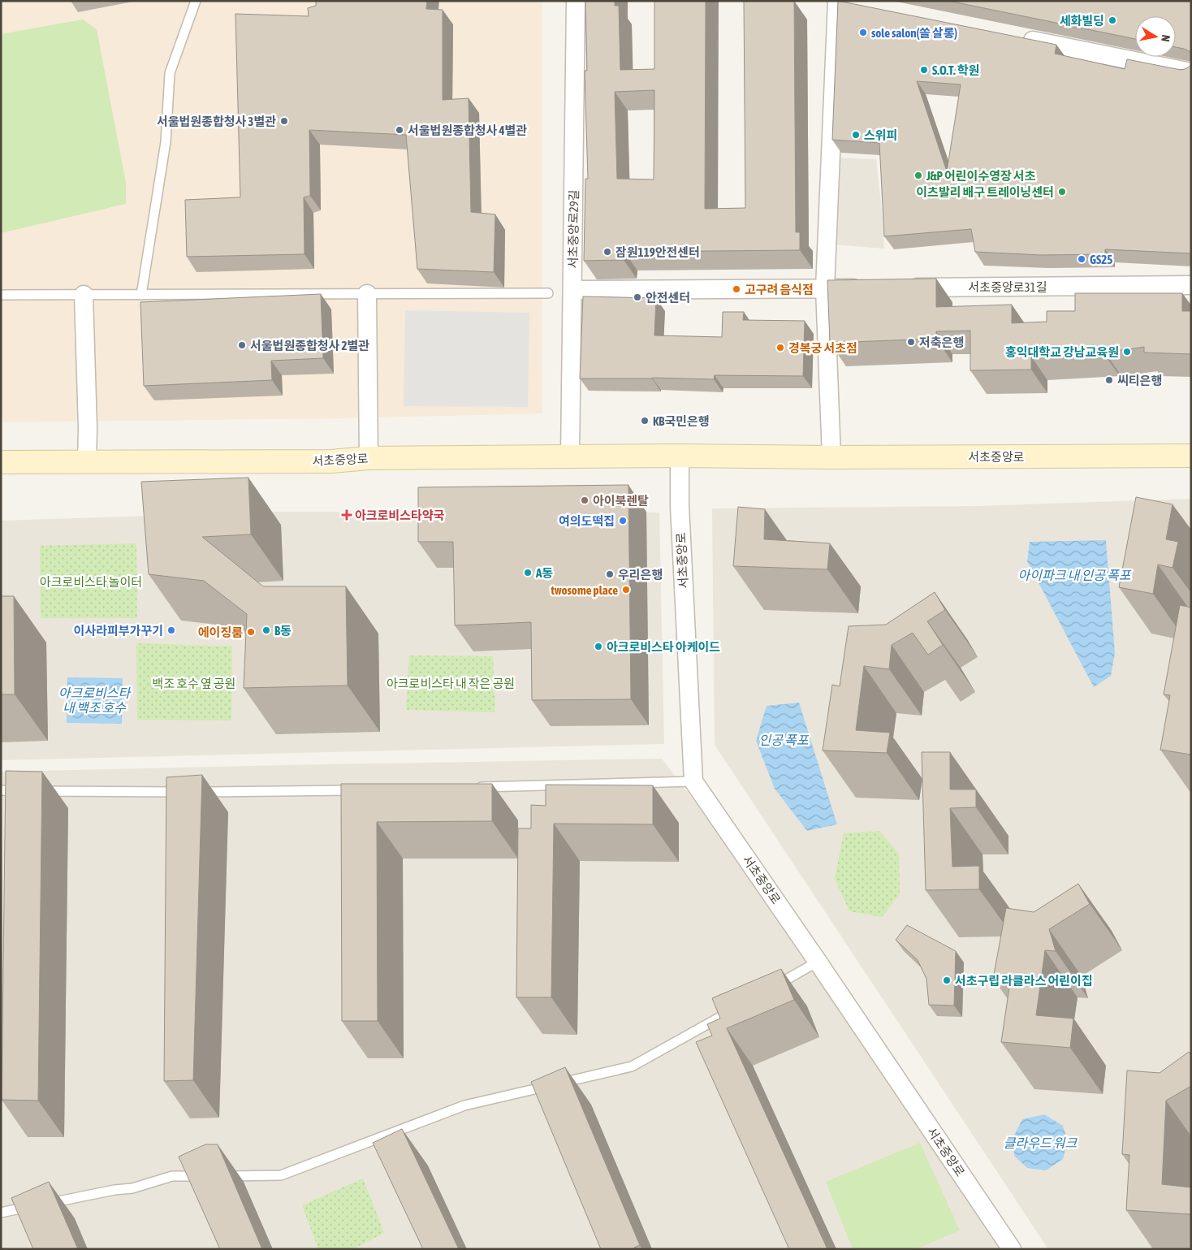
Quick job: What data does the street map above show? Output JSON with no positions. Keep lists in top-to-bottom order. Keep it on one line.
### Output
{"streets":{"main road":["서초중앙로"],"street":["서초중앙로29길","서초중앙로31길"]},"crossings":[["서초중앙로29길","서초중앙로"]],"water":["아이파크 내 인공 폭포","아크로비스타 내 백조 호수","인공 폭포","클라우드 워크"],"parks":["아크로비스타 놀이터","백조 호수 옆 공원","아크로비스타 내 작은 공원"],"places":{"other":["세화빌딩","sole salon(쏠 살롱)","S.O.T. 학원","서울법원종합청사 3별관","서울법원종합청사 4별관","스위피","J&P 어린이수영장 서초","이츠발리 배구 트레이닝센터","잠원119안전센터","GS25","고구려 음식점","안전센터","저축은행","서울법원종합청사 2별관","경복궁 서초점","홍익대학교 강남교육원","씨티은행","KB국민은행","아이북렌탈","여의도떡집","A동","우리은행","twosome place","이사라피부가꾸기","B동","에이징룸","아크로비스타 아케이드","서초구립 라클라스 어린이집"],"health":["아크로비스타약국"]},"north":"right"}
